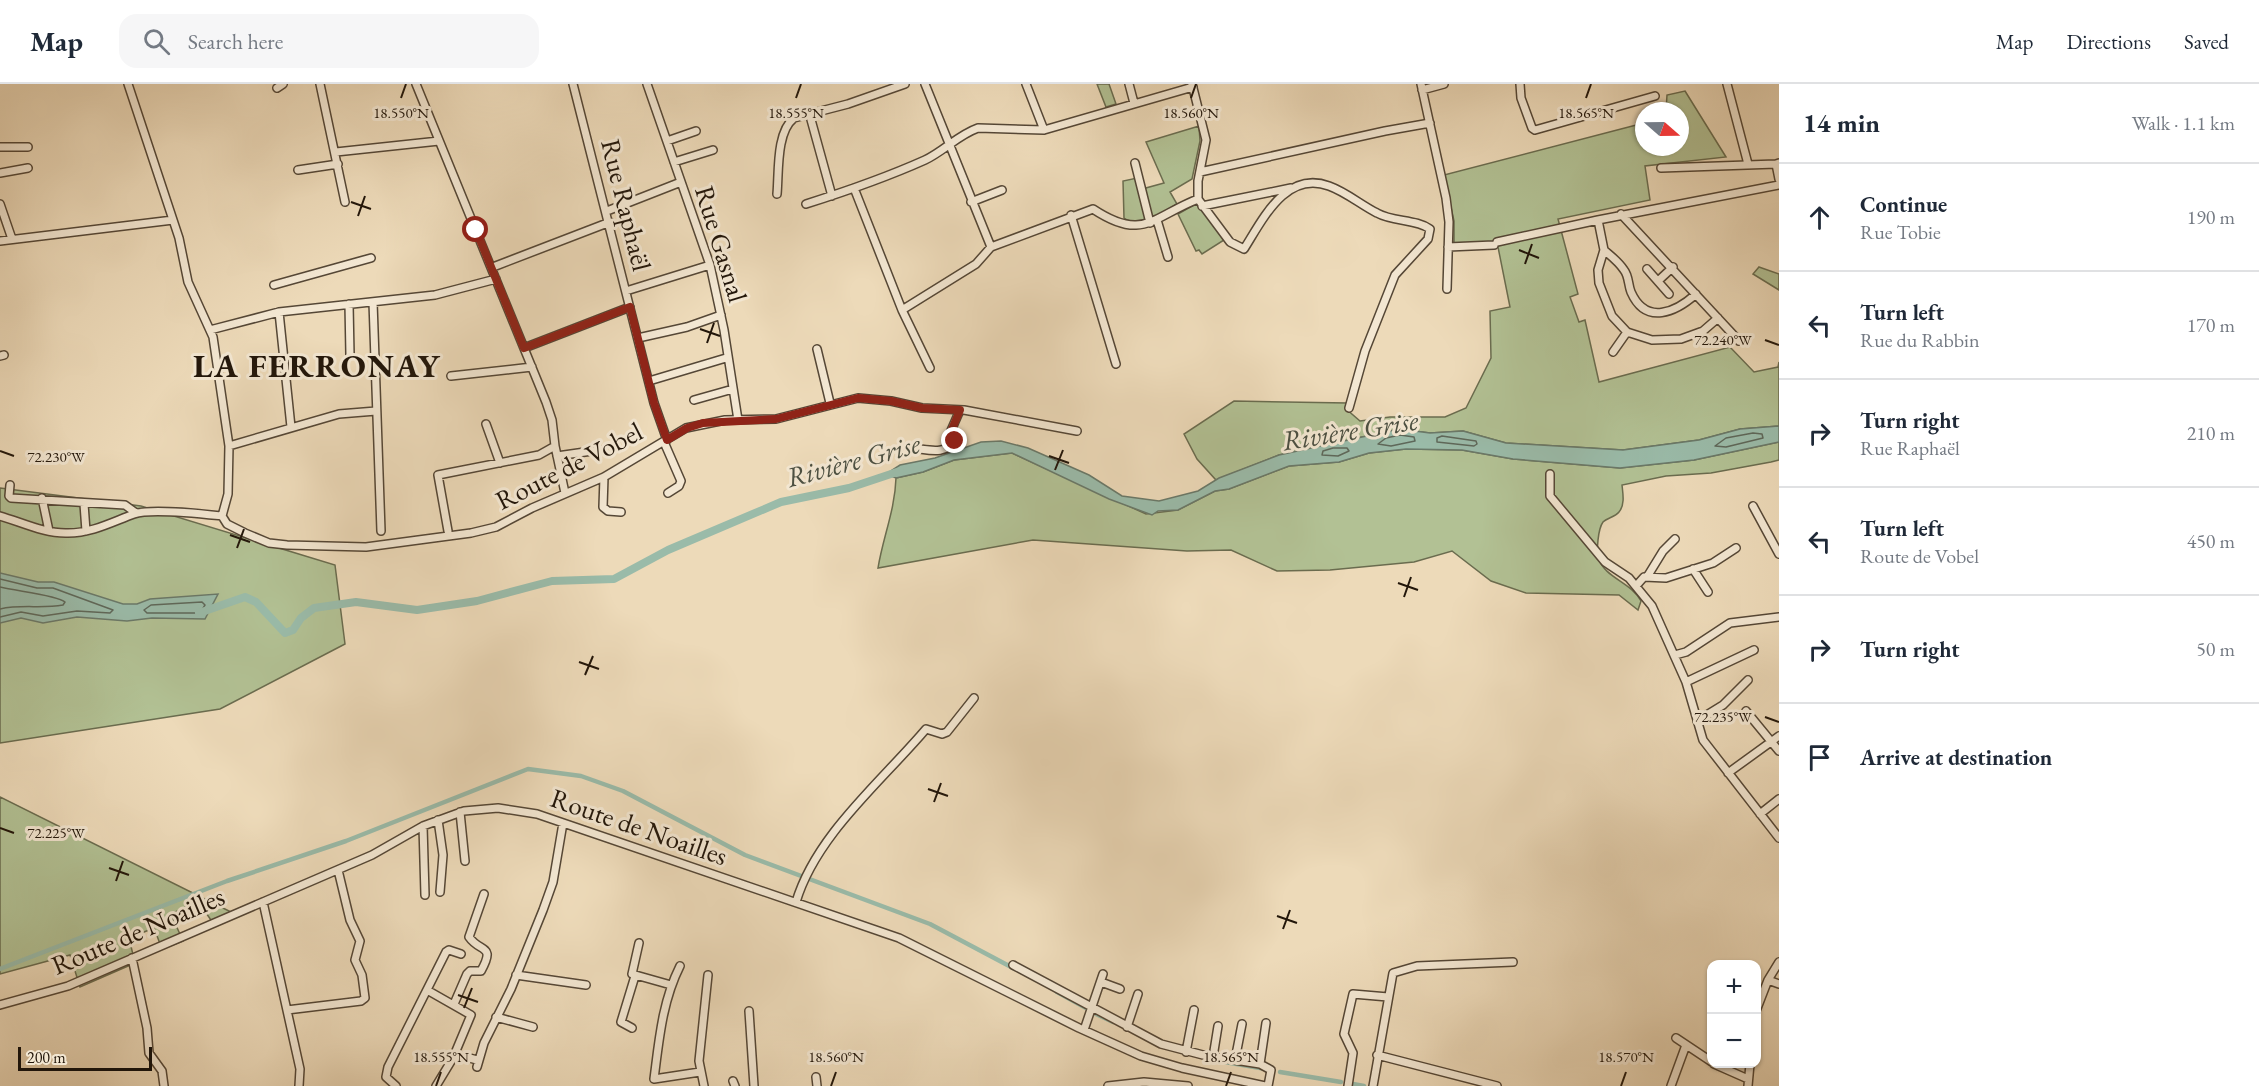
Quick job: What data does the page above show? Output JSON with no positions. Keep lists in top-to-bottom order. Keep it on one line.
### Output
{"streets":{"street":["Rue Raphaël","Rue Gasnal","Route de Vobel","Route de Noailles"]},"crossings":[["Rue Raphaël","Route de Vobel"],["Rue Gasnal","Route de Vobel"]],"districts":["LA FERRONAY"],"water":["Rivière Grise"],"scale_bar":"200 m","north":"right","page":{"header":"Map","search":"Search here","nav":["Map","Directions","Saved"],"heading":["14 min","Walk · 1.1 km"],"list":[["Continue","Rue Tobie","190 m"],["Turn left","Rue du Rabbin","170 m"],["Turn right","Rue Raphaël","210 m"],["Turn left","Route de Vobel","450 m"],["Turn right","50 m"],"Arrive at destination"],"map_buttons":["+","−"],"scale":"200 m"},"coordinates":["18.550°N","18.555°N","18.560°N","18.565°N","72.240°W","72.230°W","72.235°W","72.225°W","18.570°N"]}
